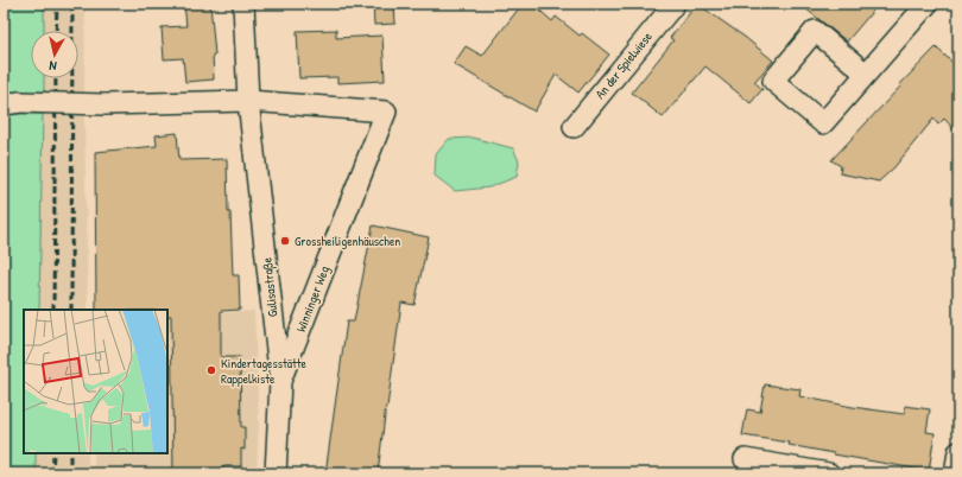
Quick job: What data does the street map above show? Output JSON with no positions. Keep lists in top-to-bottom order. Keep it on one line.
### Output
{"streets":{"street":["An der Spielwiese","Gulisastraße","Winninger Weg"]},"crossings":[["Gulisastraße","Winninger Weg"]],"places":["Grossheiligenhäuschen","Kindertagesstätte Rappelkiste"],"north":"bottom"}
